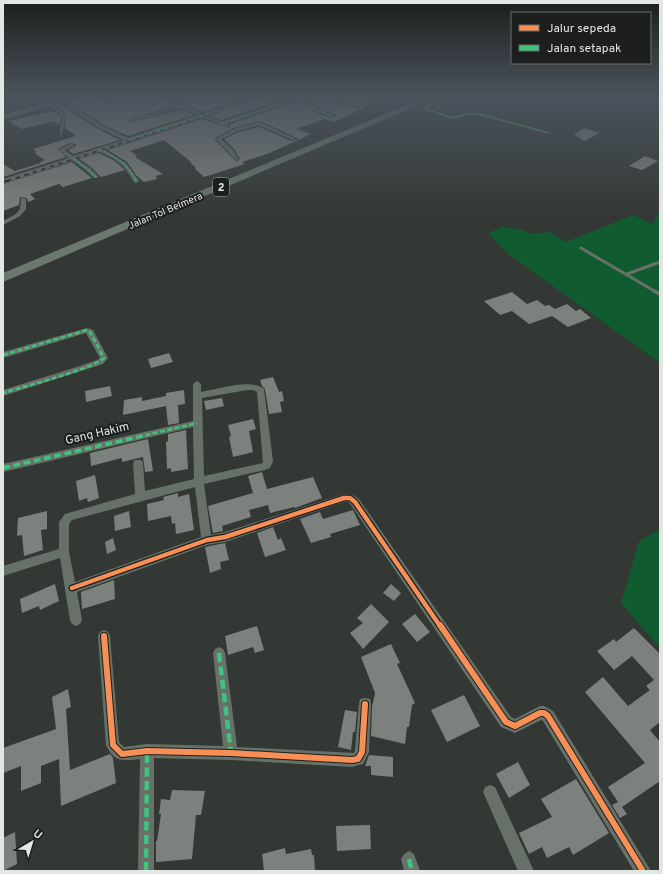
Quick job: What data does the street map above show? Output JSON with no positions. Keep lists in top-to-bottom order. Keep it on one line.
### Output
{"streets":{"highway":["2","Jalan Tol Belmera"],"street":["Gang Hakim"]},"legend":["Jalur sepeda","Jalan setapak"],"north":"top right"}
